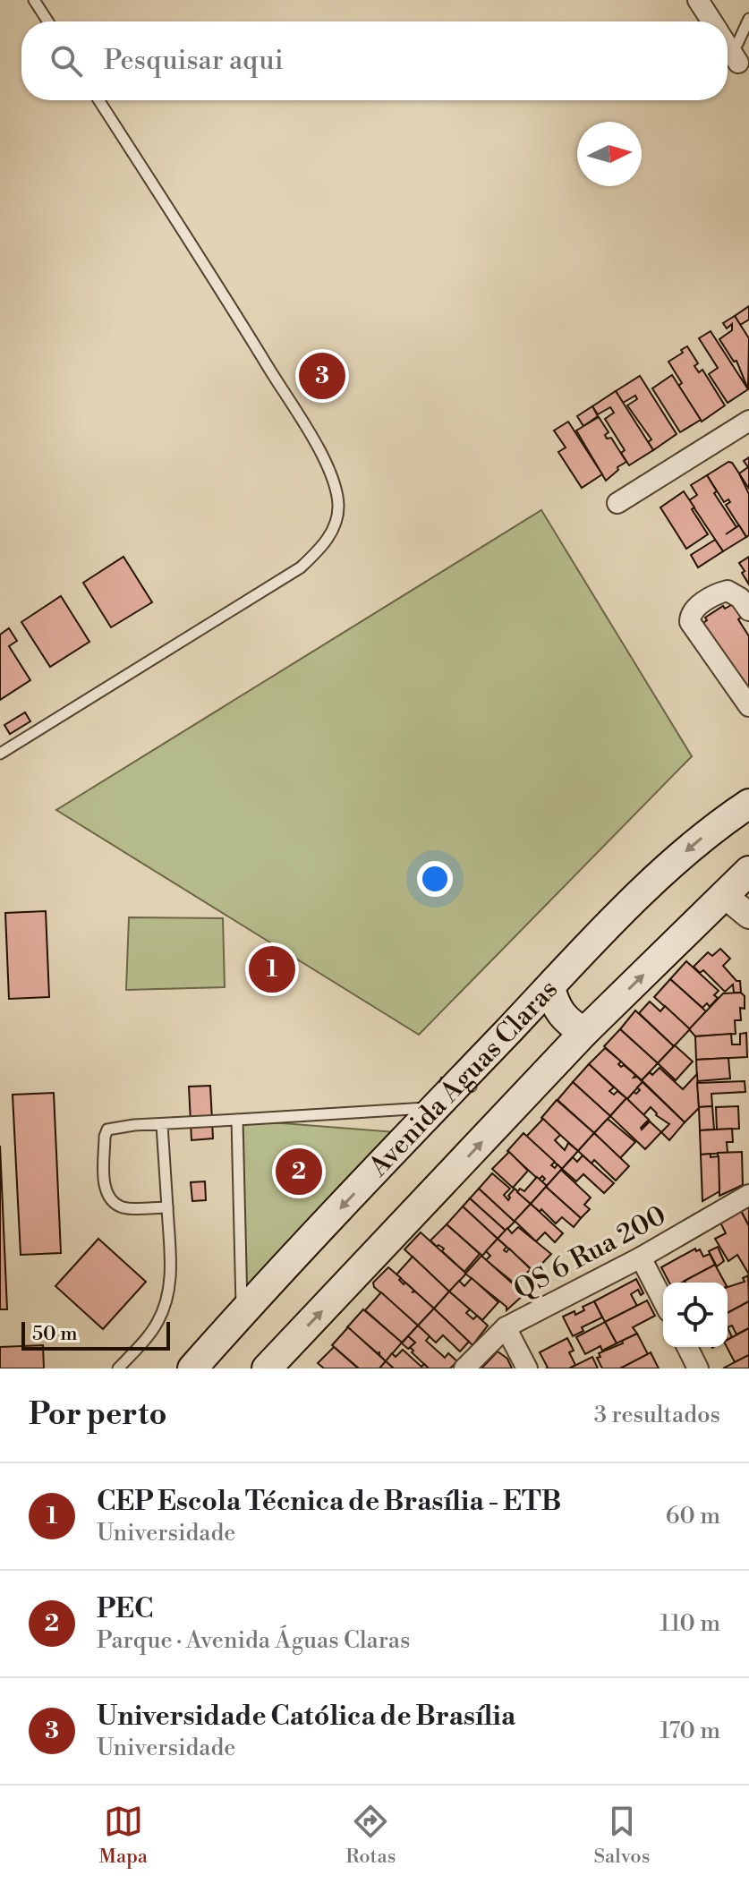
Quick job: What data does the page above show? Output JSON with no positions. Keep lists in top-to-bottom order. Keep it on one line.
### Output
{"streets":{"main road":["Avenida Águas Claras"],"street":["QS 6 Rua 200"]},"scale_bar":"50 m","north":"right","page":{"search":"Pesquisar aqui","pins":["3","1","2"],"scale":"50 m","heading":["Por perto","3 resultados"],"list":[{"mark":"1","name":"CEP Escola Técnica de Brasília - ETB","note":"Universidade","value":"60 m"},{"mark":"2","name":"PEC","note":"Parque · Avenida Águas Claras","value":"110 m"},{"mark":"3","name":"Universidade Católica de Brasília","note":"Universidade","value":"170 m"}],"nav":["Mapa","Rotas","Salvos"]}}
